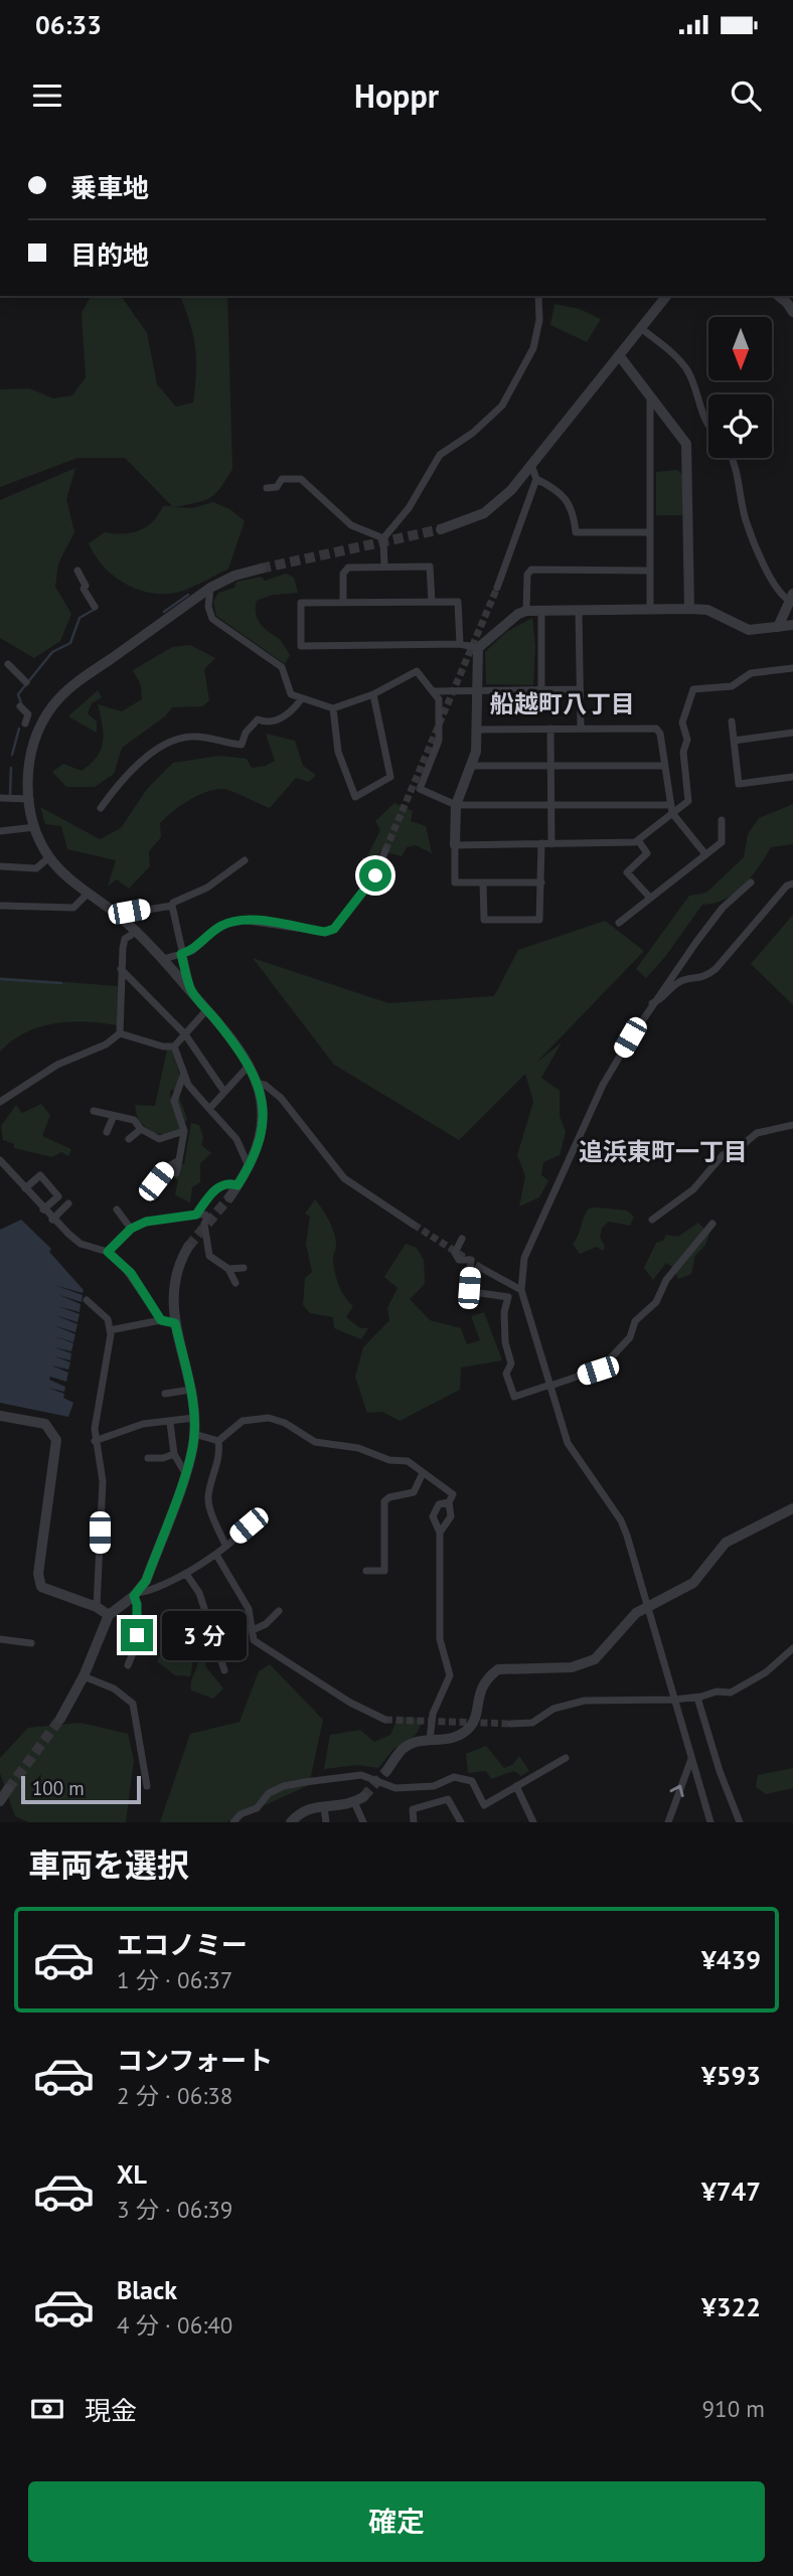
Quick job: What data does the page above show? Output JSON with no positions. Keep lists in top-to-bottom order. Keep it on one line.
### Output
{"districts":["船越町八丁目","追浜東町一丁目"],"scale_bar":"100 m","north":"bottom","page":{"status":"06:33","header":"Hoppr","banner":["乗車地","目的地"],"bubble":"3 分","scale":"100 m","heading":"車両を選択","list":[{"name":"エコノミー","note":"1 分 · 06:37","value":"¥439"},{"name":"コンフォート","note":"2 分 · 06:38","value":"¥593"},{"name":"XL","note":"3 分 · 06:39","value":"¥747"},{"name":"Black","note":"4 分 · 06:40","value":"¥322"}],"pay":["現金","910 m"],"buttons":"確定"}}
